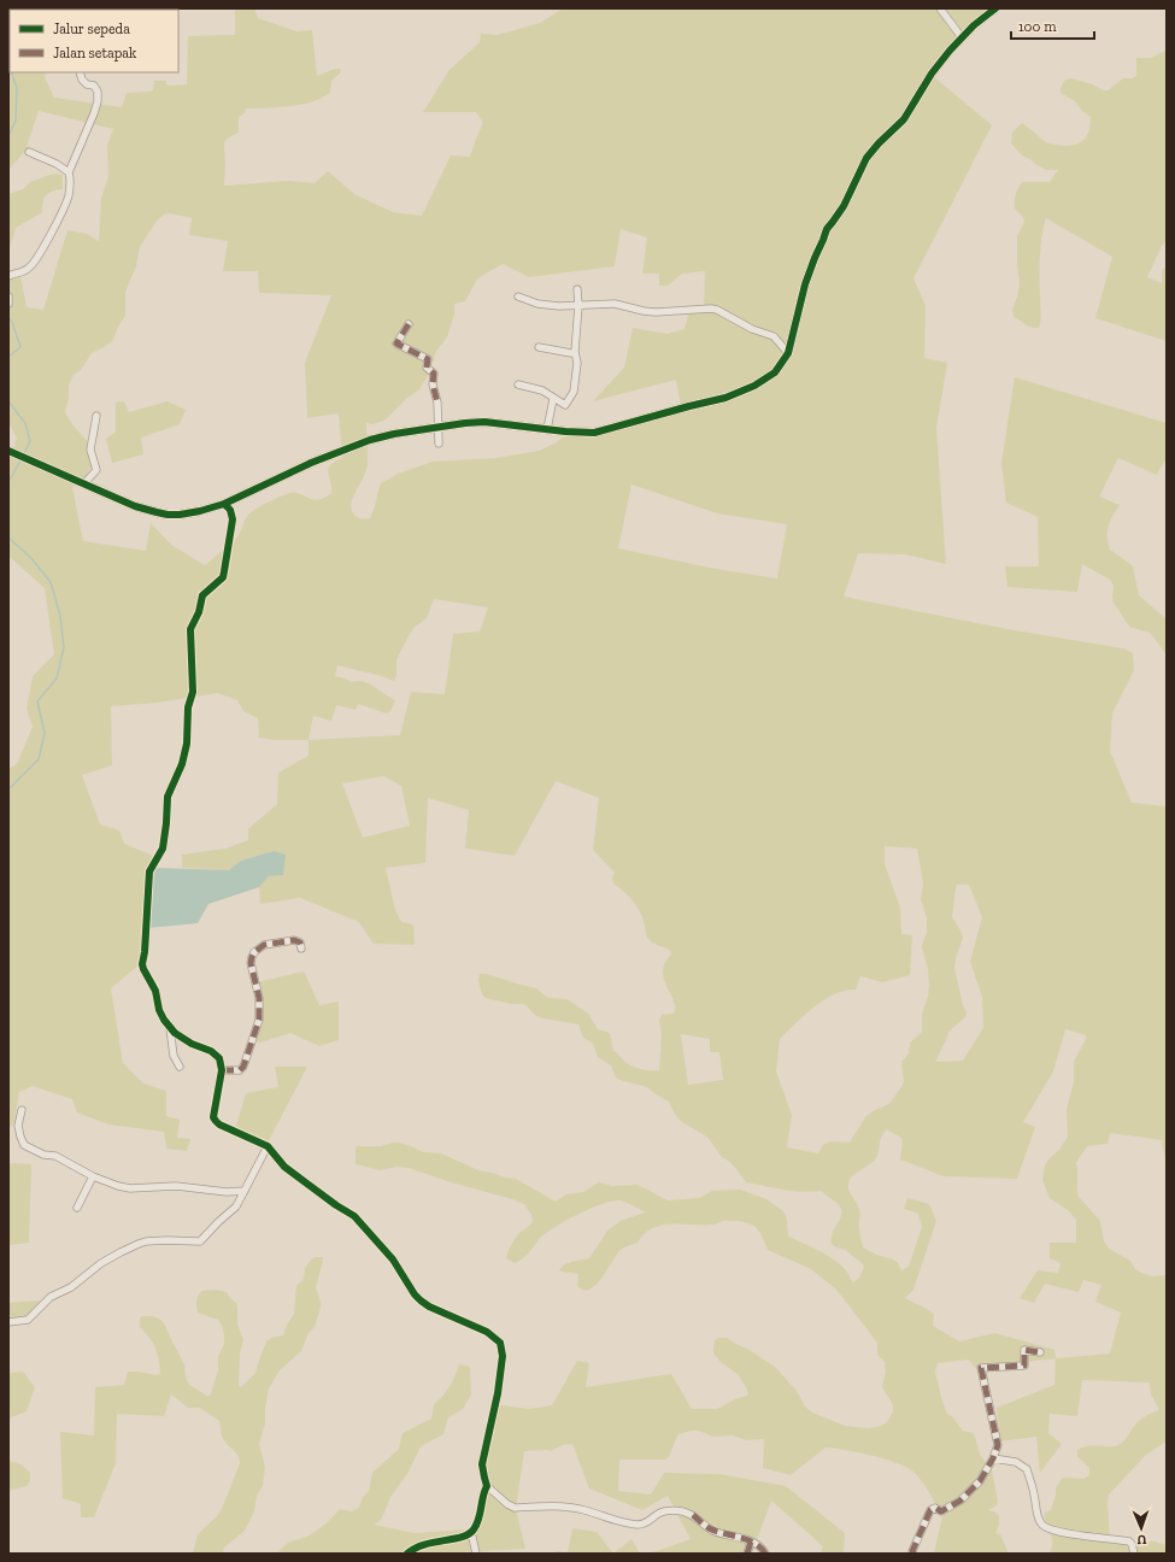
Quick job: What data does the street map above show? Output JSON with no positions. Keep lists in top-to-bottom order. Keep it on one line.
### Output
{"legend":["Jalur sepeda","Jalan setapak"],"scale_bar":"100 m","north":"bottom"}
